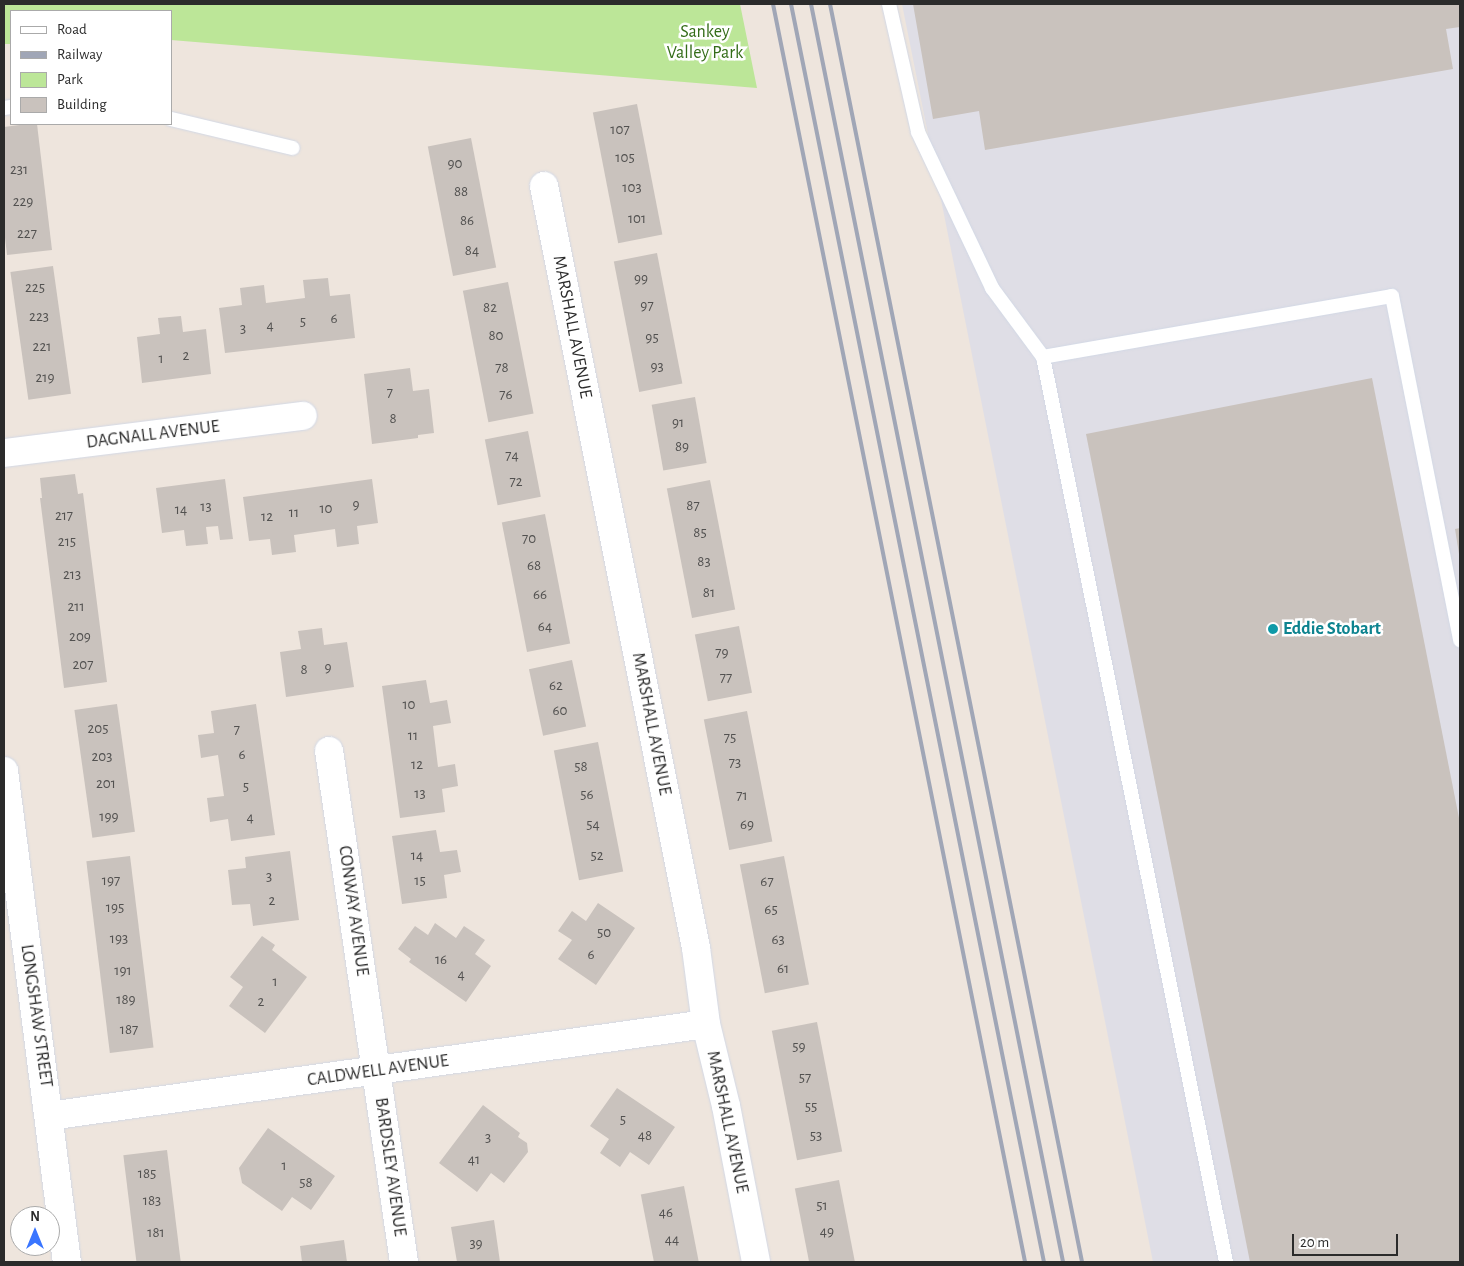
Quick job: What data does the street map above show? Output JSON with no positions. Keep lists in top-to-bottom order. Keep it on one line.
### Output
{"streets":{"street":["MARSHALL AVENUE","DAGNALL AVENUE","CONWAY AVENUE","LONGSHAW STREET","CALDWELL AVENUE","BARDSLEY AVENUE"]},"crossings":[["MARSHALL AVENUE","CALDWELL AVENUE"],["CONWAY AVENUE","CALDWELL AVENUE"],["CONWAY AVENUE","BARDSLEY AVENUE"],["LONGSHAW STREET","CALDWELL AVENUE"],["CALDWELL AVENUE","BARDSLEY AVENUE"]],"parks":["Sankey Valley Park"],"places":["Eddie Stobart"],"house_numbers":["107","105","90","231","103","88","229","101","86","227","84","99","225","97","82","223","6","5","4","3","80","95","221","2","1","93","78","219","7","76","8","91","89","74","72","9","87","13","10","14","11","217","12","85","70","215","83","68","213","81","66","211","64","209","79","207","9","8","77","62","10","60","205","7","11","75","6","203","73","12","58","201","5","13","56","71","199","4","54","69","14","52","3","197","15","67","2","195","65","50","193","63","6","16","61","191","4","1","189","2","187","59","57","55","5","48","53","3","41","1","185","58","183","51","46","49","181","44","39"],"legend":["Road","Railway","Park","Building"],"scale_bar":"20 m","north":"top"}
